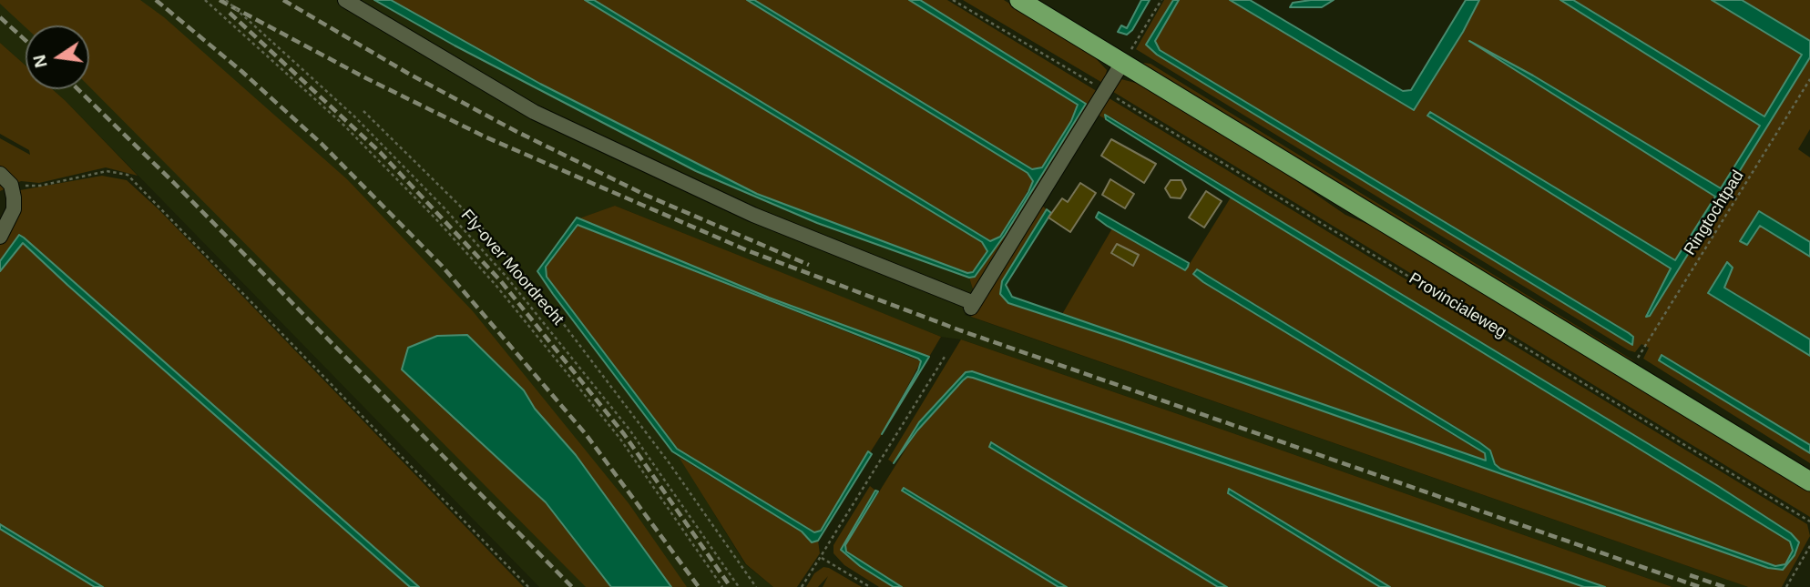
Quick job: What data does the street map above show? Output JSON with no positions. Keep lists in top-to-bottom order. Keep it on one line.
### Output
{"streets":{"path":["Ringtochtpad","Fly-over Moordrecht","Provincialeweg"]},"north":"left"}
